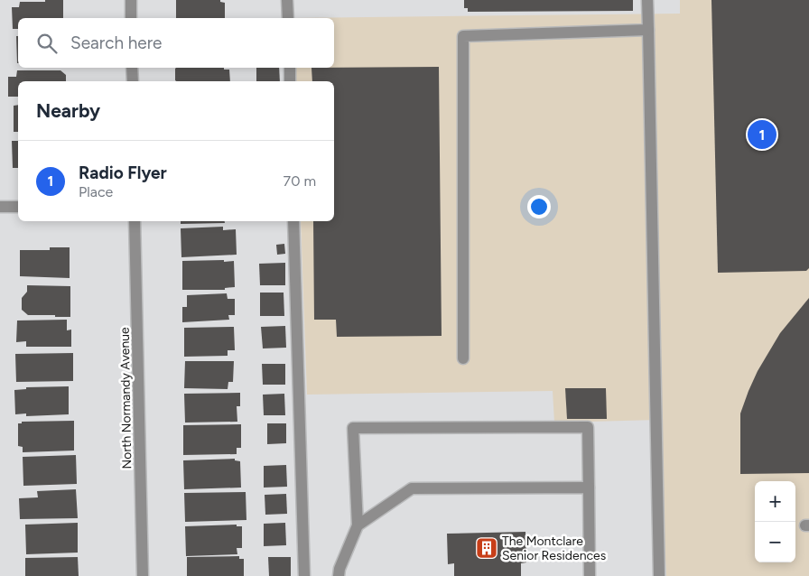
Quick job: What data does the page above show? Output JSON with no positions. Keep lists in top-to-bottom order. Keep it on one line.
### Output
{"streets":{"street":["North Normandy Avenue"]},"places":{"building":["The Montclare Senior Residences"]},"page":{"search":"Search here","heading":"Nearby","pins":"1","list":[{"mark":"1","name":"Radio Flyer","note":"Place","value":"70 m"}],"map_buttons":["+","−"]}}
